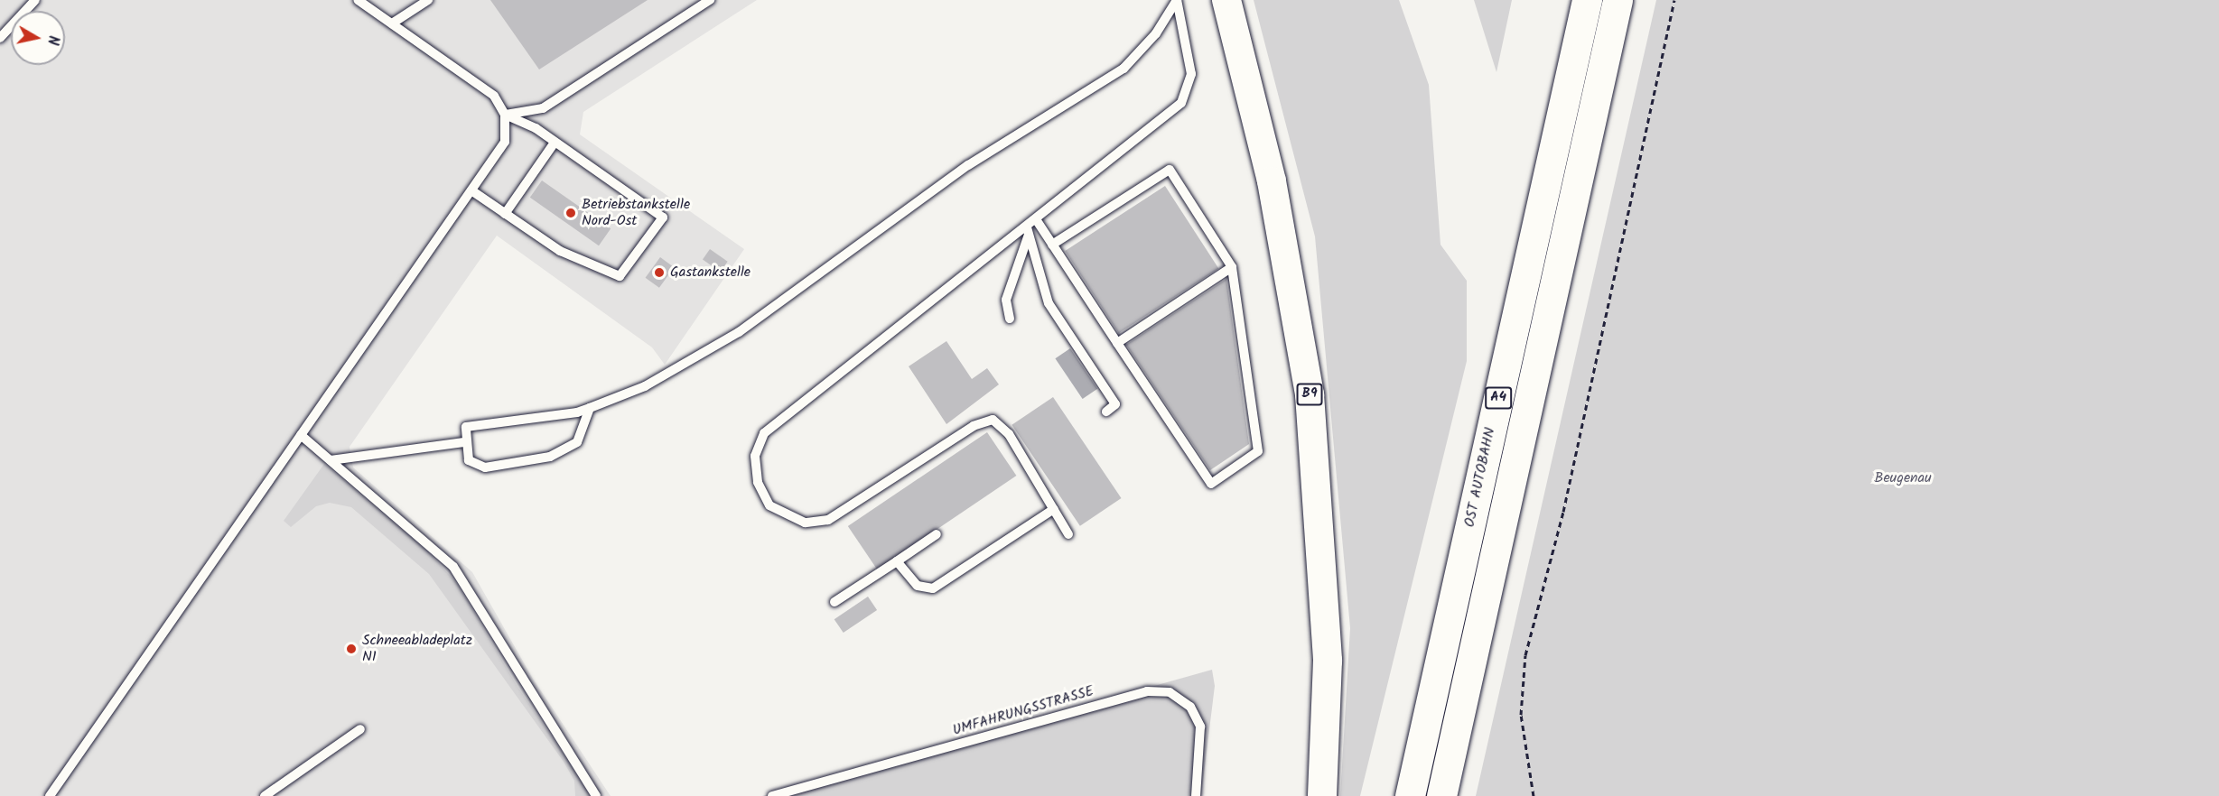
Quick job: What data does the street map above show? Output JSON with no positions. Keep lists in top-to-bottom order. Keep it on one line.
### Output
{"streets":{"highway":["A4","OST AUTOBAHN"],"main road":["B9"],"lane":["UMFAHRUNGSSTRASSE"]},"parks":["Beugenau"],"places":["Betriebstankstelle Nord-Ost","Gastankstelle","Schneeabladeplatz N1"],"north":"right"}
